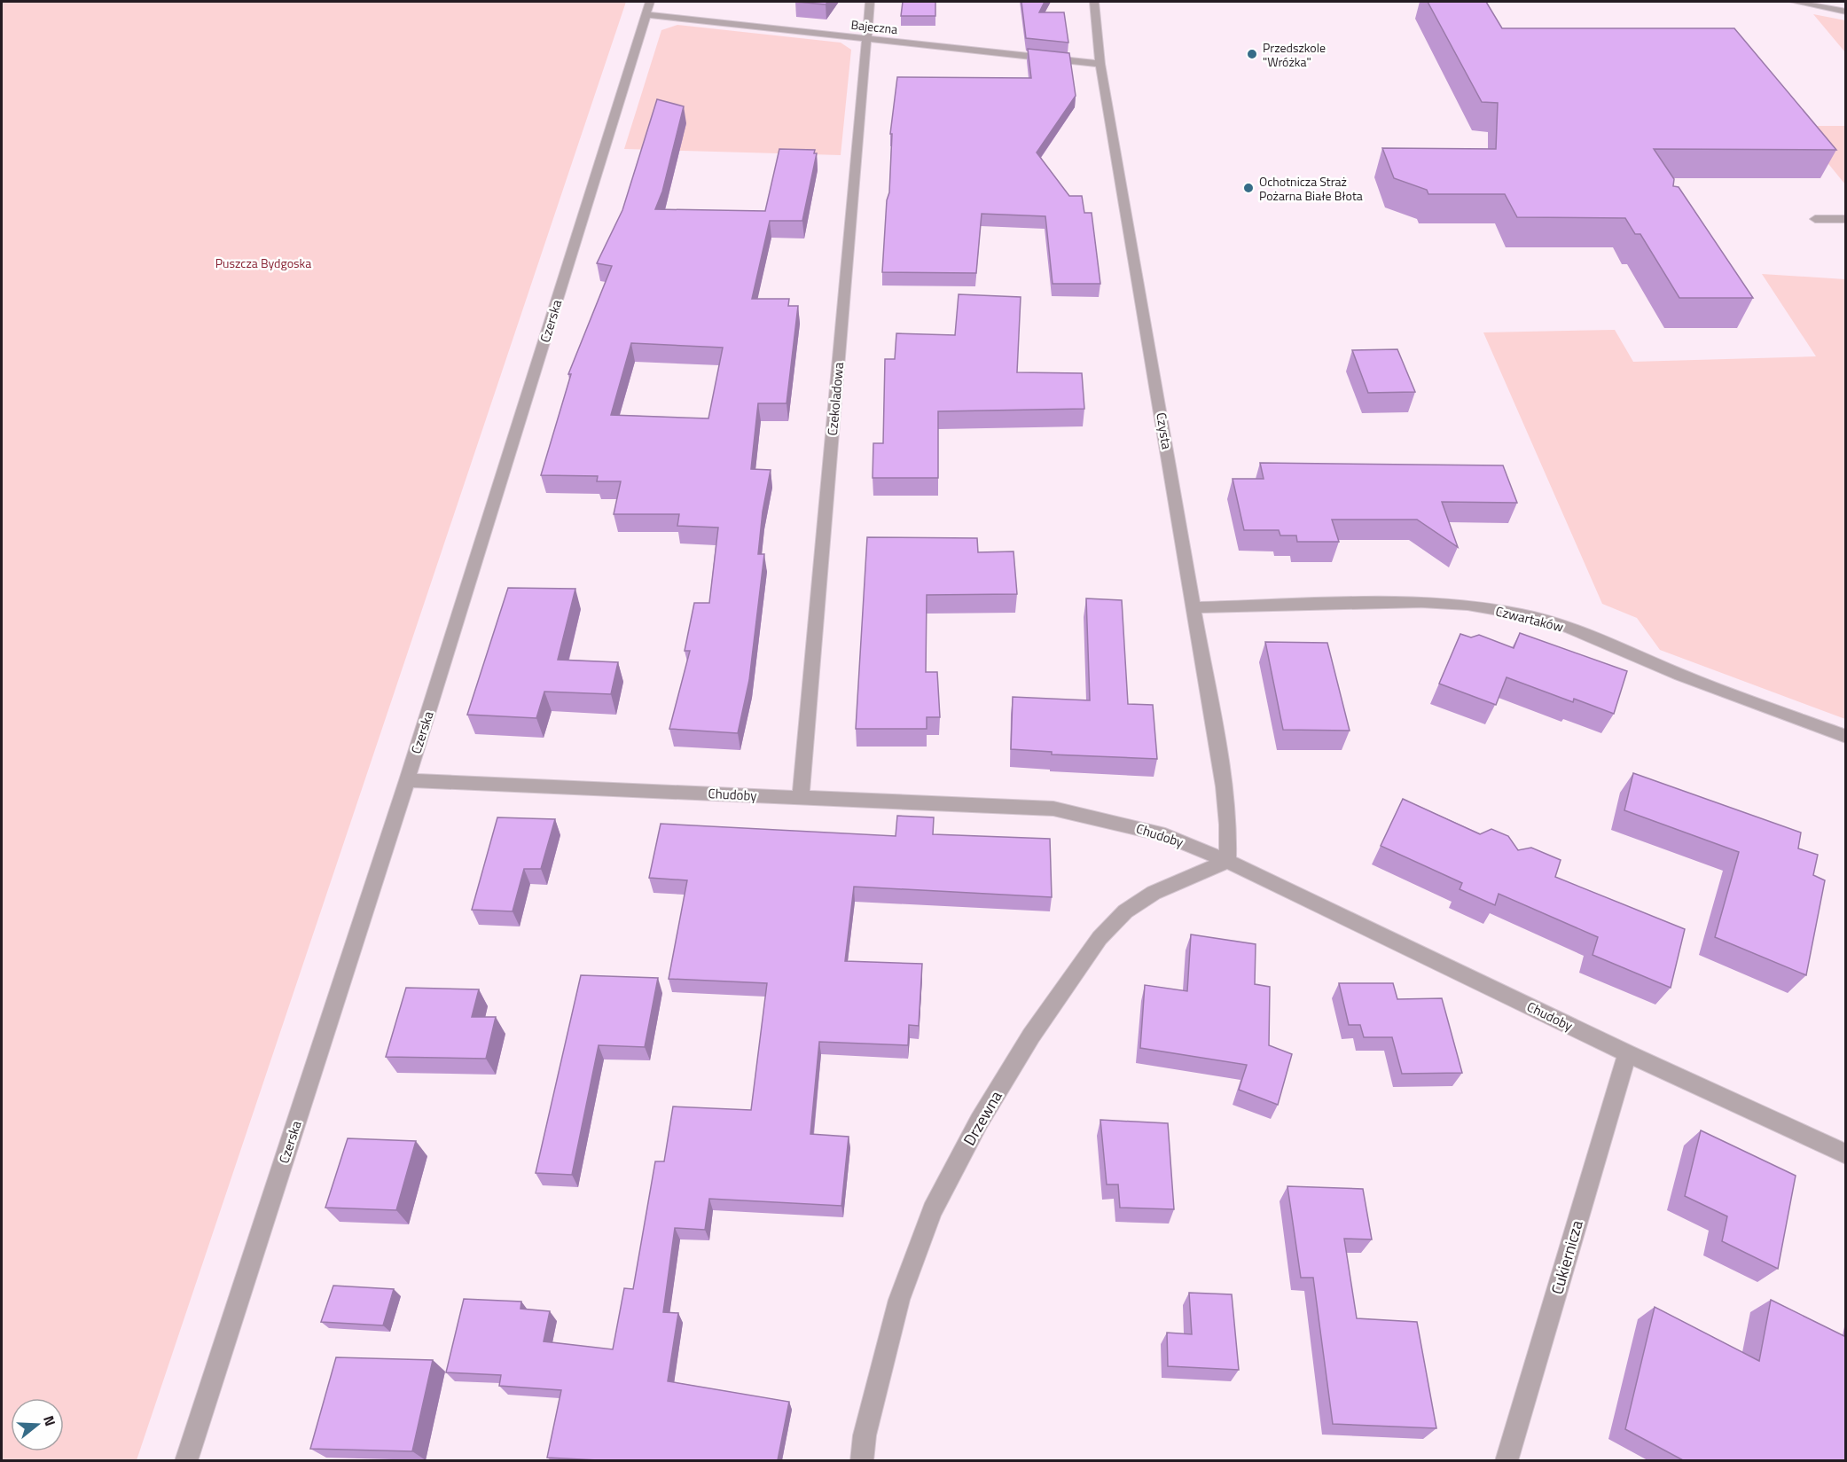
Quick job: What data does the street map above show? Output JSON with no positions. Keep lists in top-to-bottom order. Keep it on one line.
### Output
{"streets":{"street":["Bajeczna","Czerska","Czekoladowa","Czysta","Czwartaków","Chudoby","Drzewna","Cukiernicza"]},"crossings":[["Bajeczna","Czerska"],["Bajeczna","Czekoladowa"],["Bajeczna","Czysta"],["Czerska","Chudoby"],["Czekoladowa","Chudoby"],["Czysta","Czwartaków"],["Czysta","Chudoby"],["Czysta","Drzewna"],["Chudoby","Drzewna"],["Chudoby","Cukiernicza"]],"parks":["Puszcza Bydgoska"],"places":["Przedszkole \"Wróżka\"","Ochotnicza Straż Pożarna Białe Błota"],"north":"right"}
